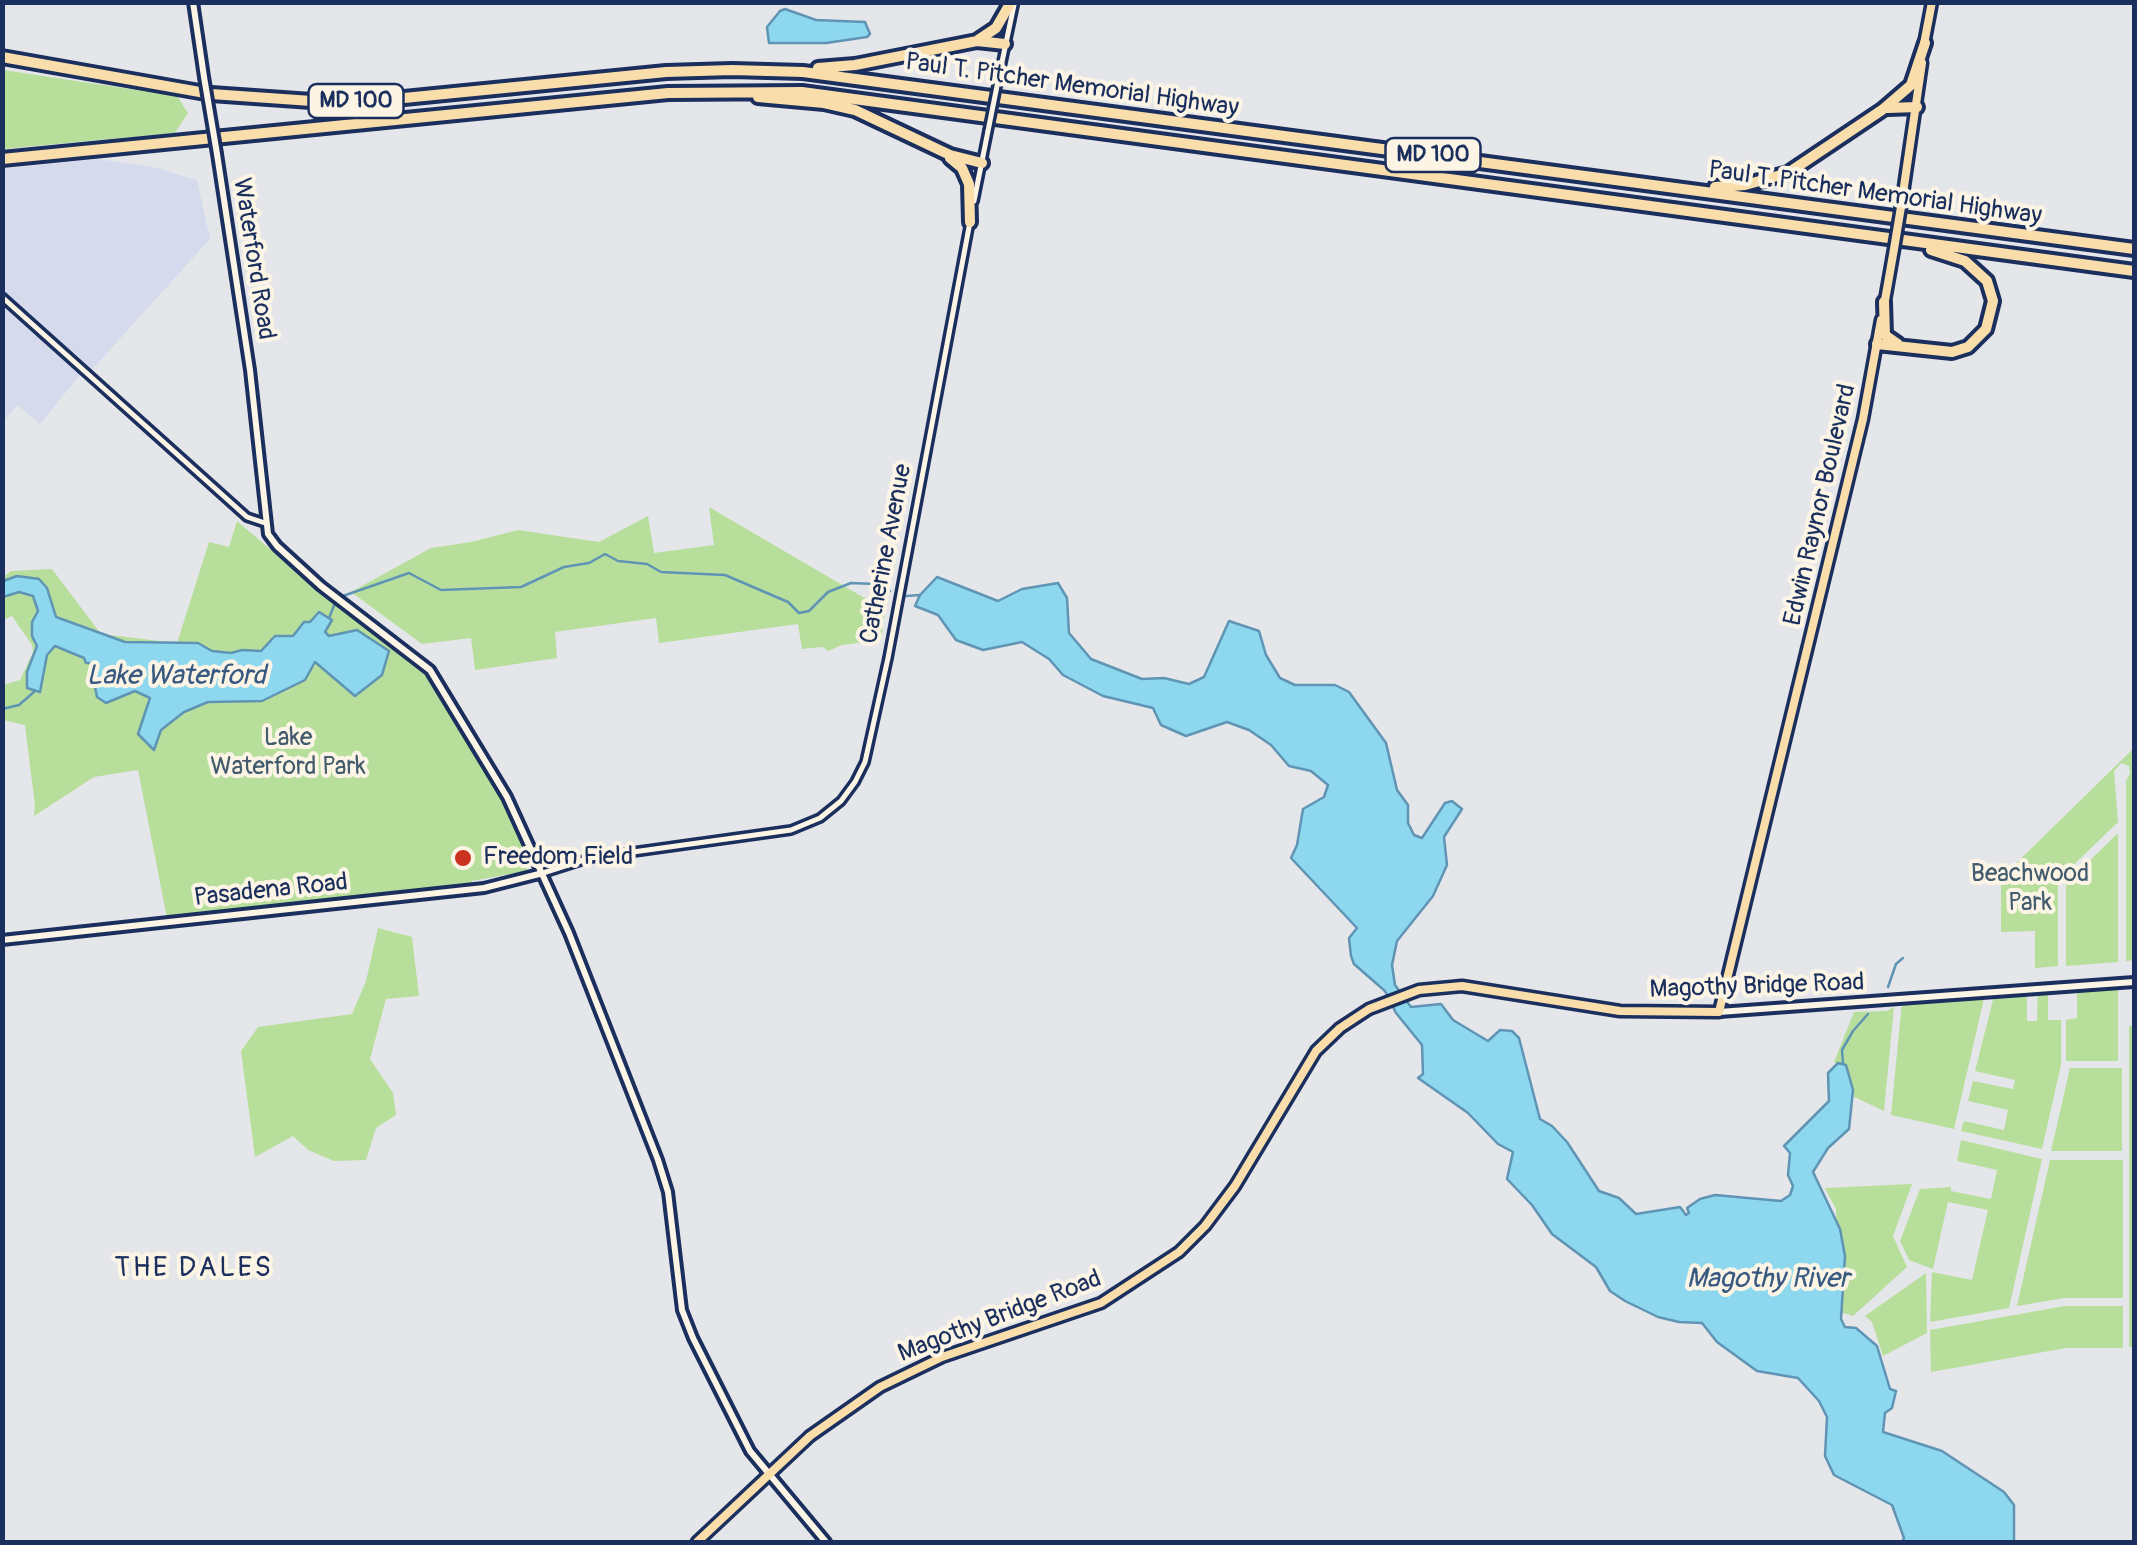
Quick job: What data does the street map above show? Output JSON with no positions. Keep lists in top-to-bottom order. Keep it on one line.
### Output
{"streets":{"highway":["Paul T. Pitcher Memorial Highway","MD 100"],"main road":["Waterford Road","Edwin Raynor Boulevard","Pasadena Road","Magothy Bridge Road"],"street":["Catherine Avenue"]},"crossings":[["Edwin Raynor Boulevard","Magothy Bridge Road"],["Catherine Avenue","Pasadena Road"]],"districts":["THE DALES"],"water":["Lake Waterford","Magothy River"],"parks":["Lake Waterford Park","Beachwood Park"],"places":["Freedom Field"]}
